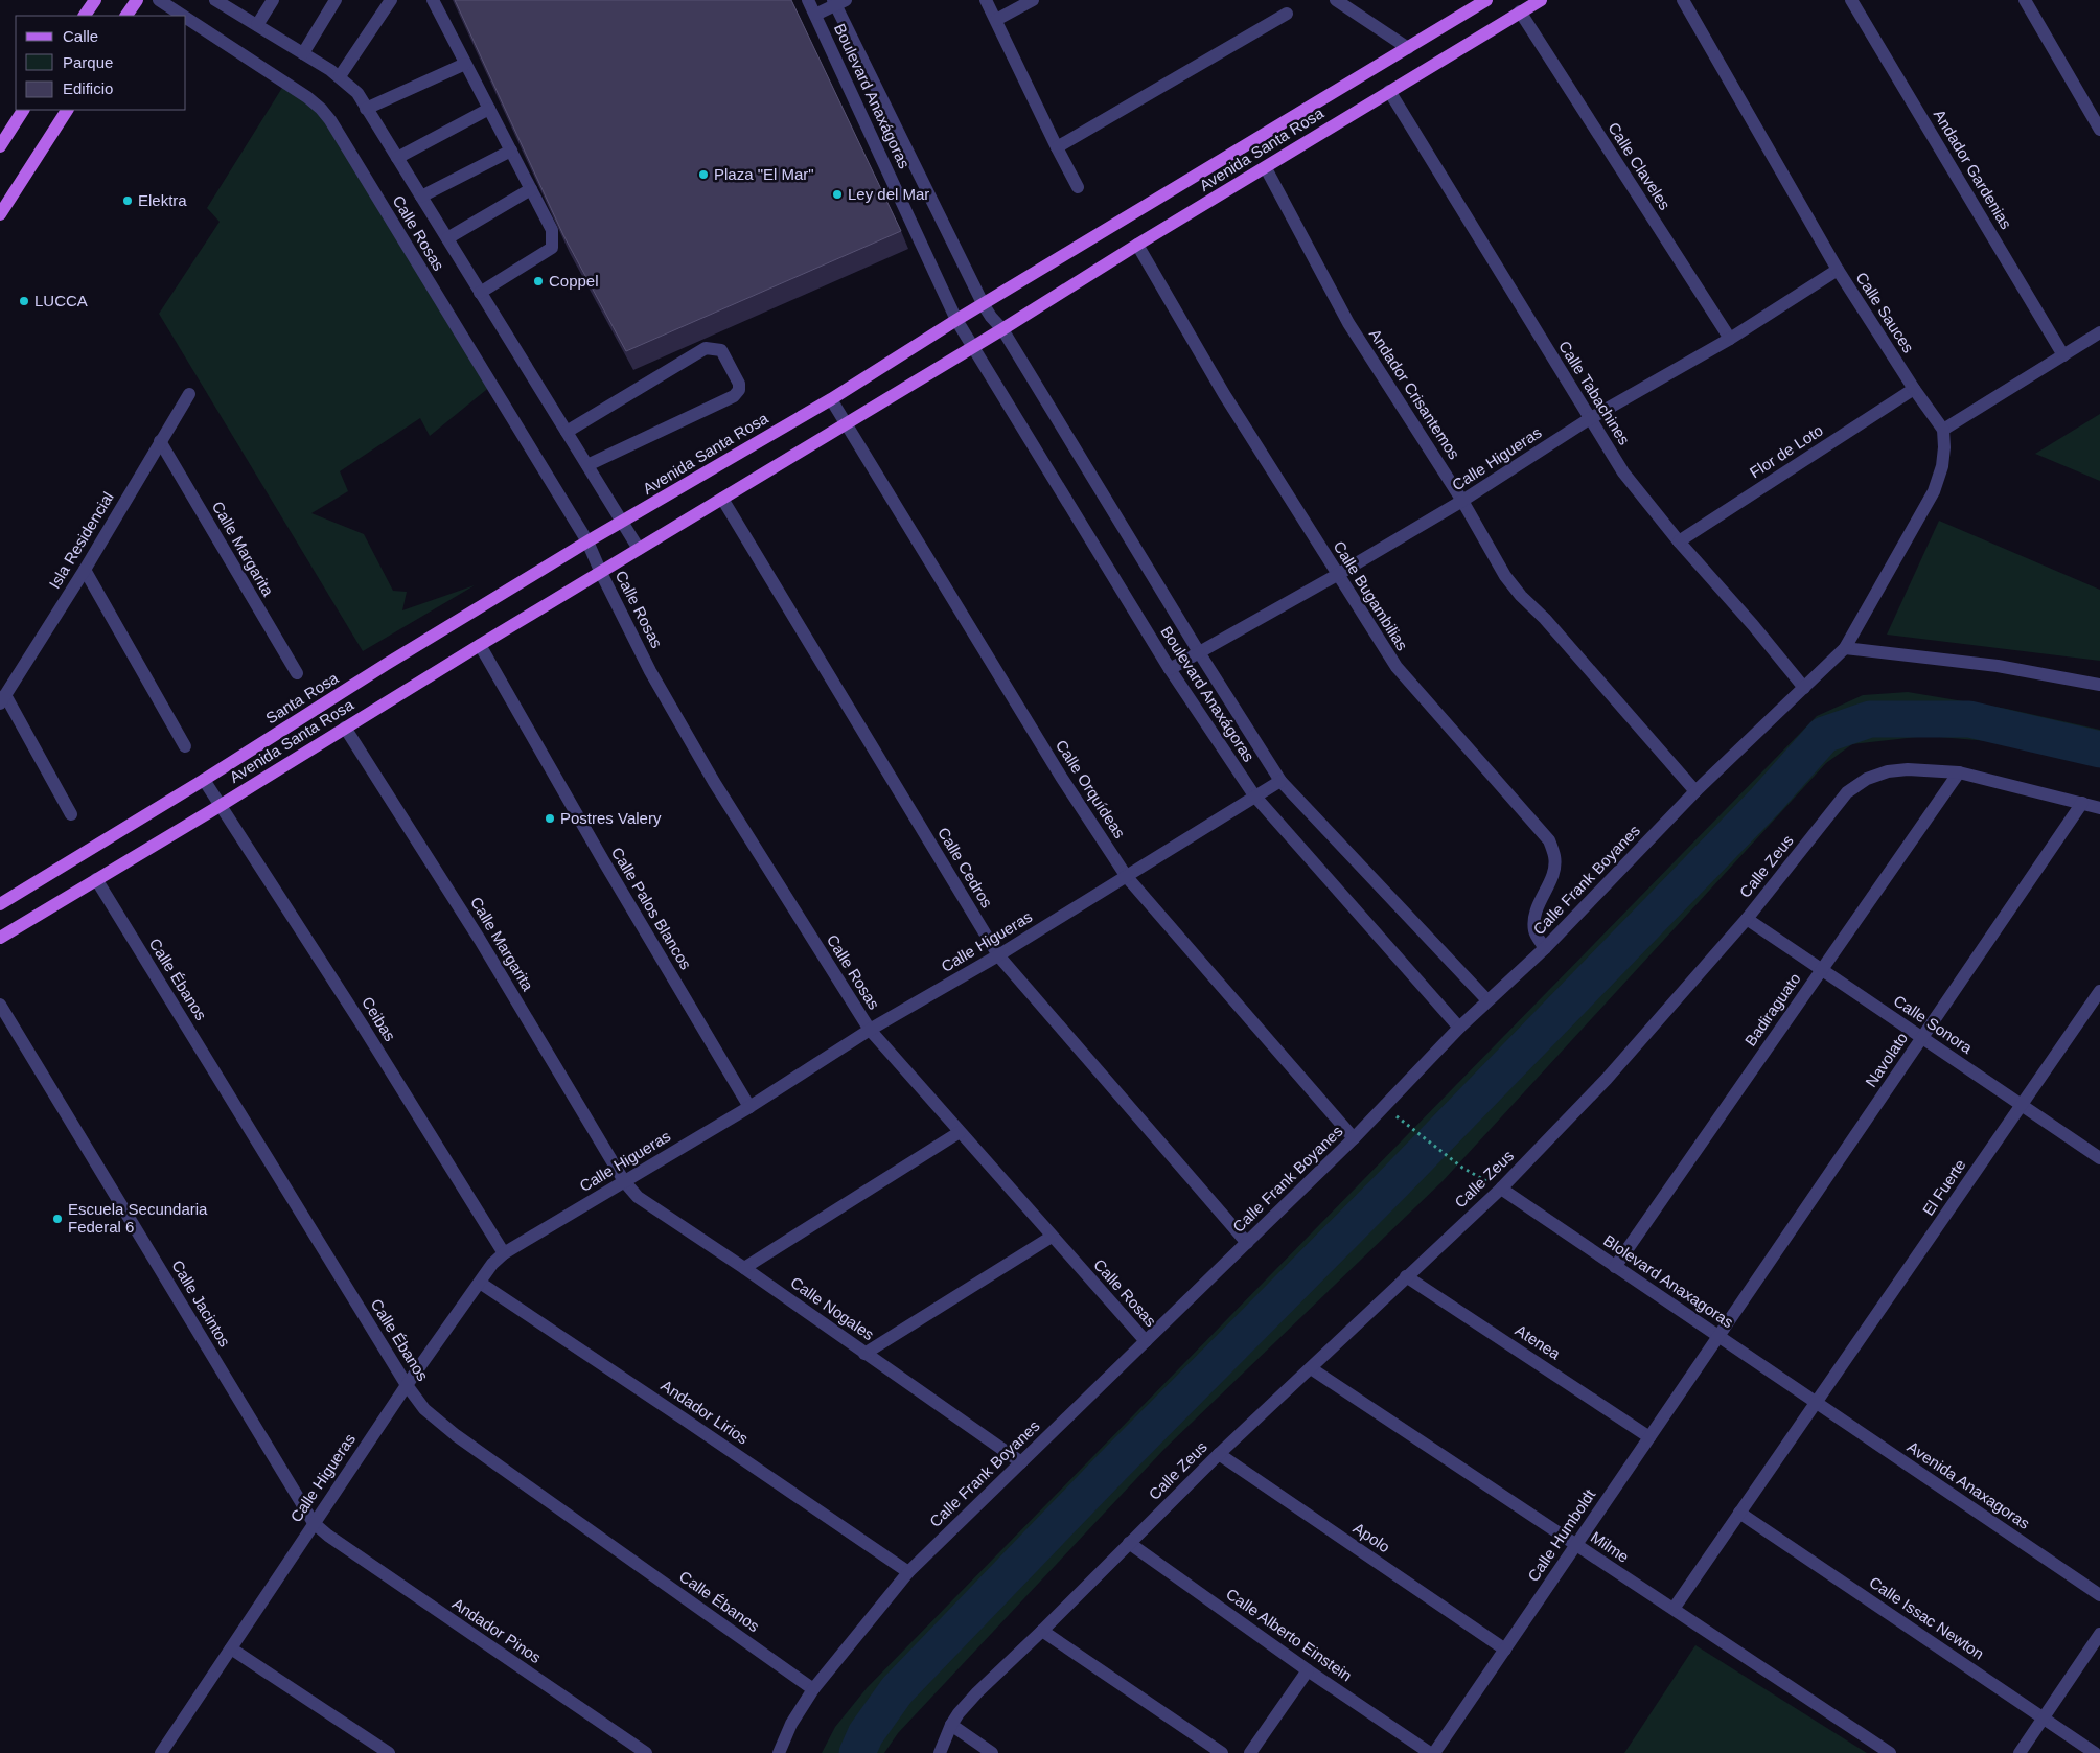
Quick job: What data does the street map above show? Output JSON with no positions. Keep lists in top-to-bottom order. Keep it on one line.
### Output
{"streets":{"main road":["Avenida Santa Rosa","Santa Rosa"],"street":["Boulevard Anaxágoras","Calle Claveles","Andador Gardenias","Calle Rosas","Calle Sauces","Calle Tabachines","Andador Crisantemos","Flor de Loto","Calle Higueras","Isla Residencial","Calle Margarita","Calle Bugambilias","Calle Orquídeas","Calle Zeus","Calle Cedros","Calle Frank Boyanes","Calle Palos Blancos","Calle Ébanos","Badiraguato","Ceibas","Calle Sonora","Navolato","El Fuerte","Blolevard Anaxagoras","Calle Jacintos","Calle Nogales","Atenea","Andador Lirios","Avenida Anaxagoras","Calle Humboldt","Apolo","Milme","Calle Issac Newton","Andador Pinos","Calle Alberto Einstein"]},"crossings":[["Boulevard Anaxágoras","Avenida Santa Rosa"],["Boulevard Anaxágoras","Calle Higueras"],["Boulevard Anaxágoras","Calle Frank Boyanes"],["Avenida Santa Rosa","Calle Claveles"],["Avenida Santa Rosa","Calle Rosas"],["Avenida Santa Rosa","Calle Tabachines"],["Avenida Santa Rosa","Andador Crisantemos"],["Avenida Santa Rosa","Calle Margarita"],["Avenida Santa Rosa","Calle Bugambilias"],["Avenida Santa Rosa","Santa Rosa"],["Avenida Santa Rosa","Calle Orquídeas"],["Avenida Santa Rosa","Calle Cedros"],["Avenida Santa Rosa","Calle Palos Blancos"],["Avenida Santa Rosa","Calle Ébanos"],["Avenida Santa Rosa","Ceibas"],["Calle Claveles","Calle Higueras"],["Calle Rosas","Calle Higueras"],["Calle Rosas","Santa Rosa"],["Calle Rosas","Calle Frank Boyanes"],["Calle Sauces","Flor de Loto"],["Calle Sauces","Calle Higueras"],["Calle Tabachines","Flor de Loto"],["Calle Tabachines","Calle Higueras"],["Calle Tabachines","Calle Frank Boyanes"],["Andador Crisantemos","Calle Higueras"],["Andador Crisantemos","Calle Frank Boyanes"],["Calle Higueras","Calle Margarita"],["Calle Higueras","Calle Bugambilias"],["Calle Higueras","Calle Orquídeas"],["Calle Higueras","Calle Cedros"],["Calle Higueras","Calle Palos Blancos"],["Calle Higueras","Calle Ébanos"],["Calle Higueras","Ceibas"],["Calle Higueras","Calle Jacintos"],["Calle Higueras","Calle Nogales"],["Calle Higueras","Andador Lirios"],["Isla Residencial","Calle Margarita"],["Calle Margarita","Calle Nogales"],["Calle Bugambilias","Calle Frank Boyanes"],["Santa Rosa","Ceibas"],["Calle Orquídeas","Calle Frank Boyanes"],["Calle Zeus","Badiraguato"],["Calle Zeus","Calle Sonora"],["Calle Zeus","Navolato"],["Calle Zeus","Blolevard Anaxagoras"],["Calle Zeus","Atenea"],["Calle Zeus","Apolo"],["Calle Zeus","Milme"],["Calle Zeus","Calle Alberto Einstein"],["Calle Cedros","Calle Frank Boyanes"],["Calle Frank Boyanes","Calle Ébanos"],["Calle Frank Boyanes","Calle Nogales"],["Calle Frank Boyanes","Andador Lirios"],["Badiraguato","Calle Sonora"],["Badiraguato","Blolevard Anaxagoras"],["Calle Sonora","Navolato"],["Calle Sonora","El Fuerte"],["Navolato","Blolevard Anaxagoras"],["Navolato","Calle Humboldt"],["El Fuerte","Blolevard Anaxagoras"],["El Fuerte","Avenida Anaxagoras"],["El Fuerte","Milme"],["El Fuerte","Calle Issac Newton"],["Blolevard Anaxagoras","Avenida Anaxagoras"],["Blolevard Anaxagoras","Calle Humboldt"],["Calle Jacintos","Andador Pinos"],["Atenea","Calle Humboldt"],["Calle Humboldt","Apolo"],["Calle Humboldt","Milme"],["Calle Humboldt","Calle Alberto Einstein"]],"places":["Plaza \"El Mar\"","Ley del Mar","Elektra","Coppel","LUCCA","Postres Valery","Escuela Secundaria Federal 6"],"legend":["Calle","Parque","Edificio"]}
